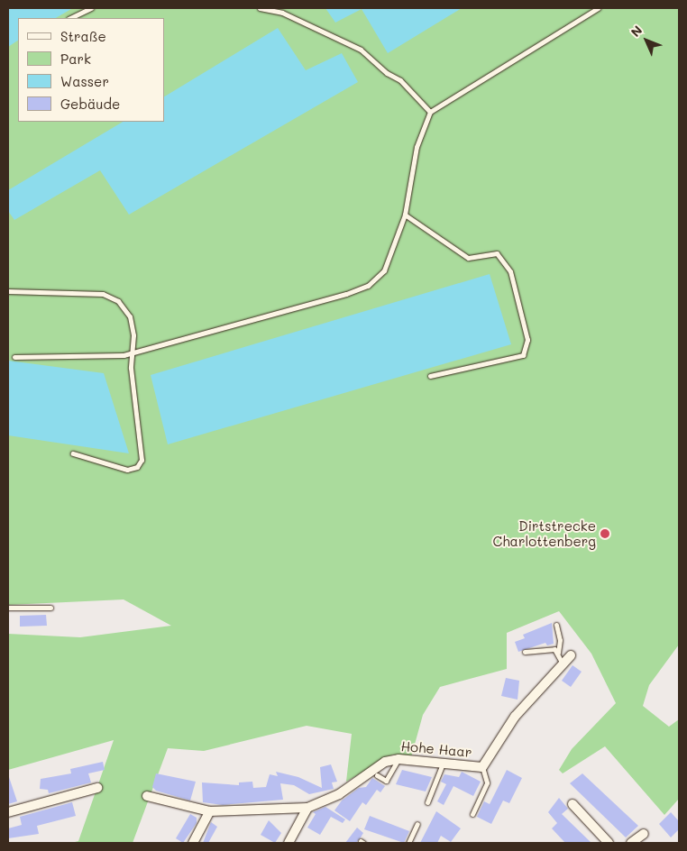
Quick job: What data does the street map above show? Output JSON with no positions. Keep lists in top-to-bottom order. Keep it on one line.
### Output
{"streets":{"street":["Hohe Haar"]},"places":["Dirtstrecke Charlottenberg"],"legend":["Straße","Park","Wasser","Gebäude"],"north":"top left"}
